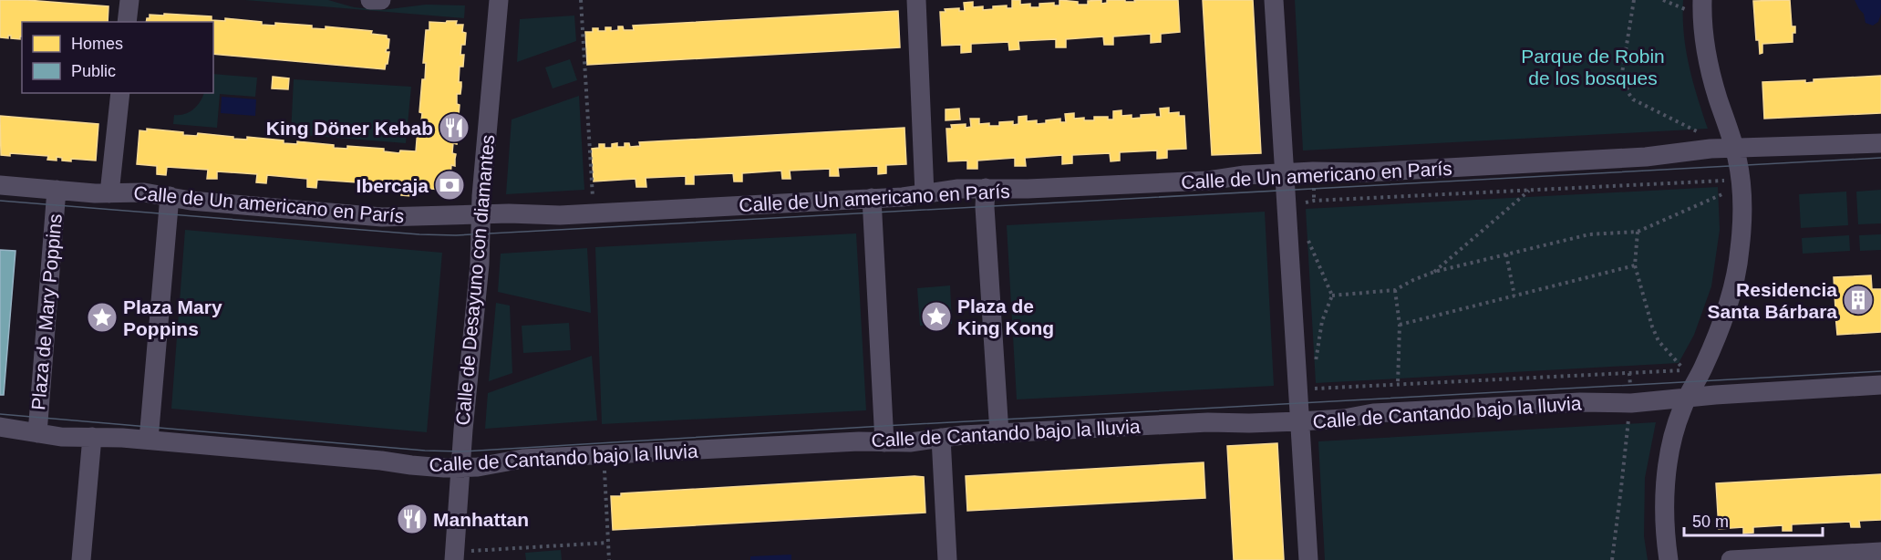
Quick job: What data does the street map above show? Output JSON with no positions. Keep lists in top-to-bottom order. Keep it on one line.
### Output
{"streets":{"street":["Calle de Un americano en París","Calle de Desayuno con diamantes","Plaza de Mary Poppins","Calle de Cantando bajo la lluvia"]},"crossings":[["Calle de Un americano en París","Calle de Desayuno con diamantes"],["Calle de Un americano en París","Plaza de Mary Poppins"],["Calle de Desayuno con diamantes","Calle de Cantando bajo la lluvia"],["Plaza de Mary Poppins","Calle de Cantando bajo la lluvia"]],"parks":["Parque de Robin de los bosques"],"places":{"restaurant":["King Döner Kebab","Manhattan"],"bank":["Ibercaja"],"building":["Residencia Santa Bárbara"],"place":["Plaza de King Kong","Plaza Mary Poppins"]},"legend":["Homes","Public"],"scale_bar":"50 m"}
